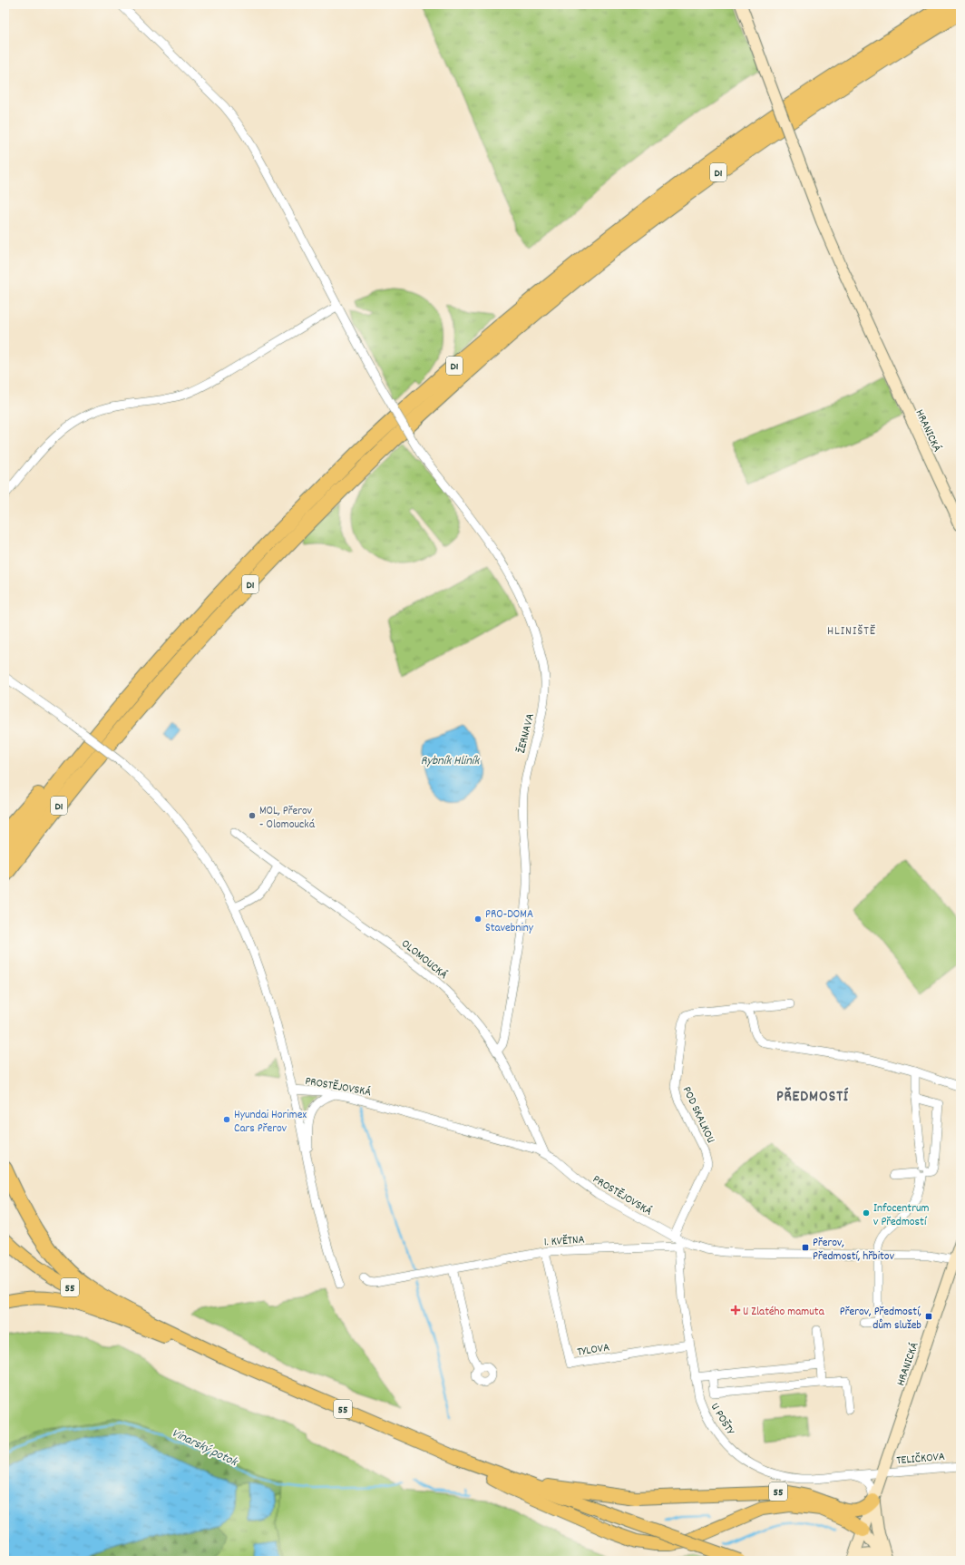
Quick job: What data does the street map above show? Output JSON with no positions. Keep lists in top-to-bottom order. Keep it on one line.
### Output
{"streets":{"highway":["D1"],"main road":["HRANICKÁ","55"],"street":["ŽERNAVA","OLOMOUCKÁ","PROSTĚJOVSKÁ","POD SKALKOU","1. KVĚTNA","TYLOVA","U POŠTY","TELIČKOVA"]},"crossings":[["HRANICKÁ","PROSTĚJOVSKÁ"],["HRANICKÁ","55"],["HRANICKÁ","U POŠTY"],["HRANICKÁ","TELIČKOVA"],["ŽERNAVA","OLOMOUCKÁ"],["OLOMOUCKÁ","PROSTĚJOVSKÁ"],["PROSTĚJOVSKÁ","POD SKALKOU"],["PROSTĚJOVSKÁ","1. KVĚTNA"],["PROSTĚJOVSKÁ","U POŠTY"],["POD SKALKOU","1. KVĚTNA"],["POD SKALKOU","U POŠTY"],["1. KVĚTNA","TYLOVA"],["1. KVĚTNA","U POŠTY"],["TYLOVA","U POŠTY"],["U POŠTY","TELIČKOVA"]],"districts":["HLINIŠTĚ","PŘEDMOSTÍ"],"water":["Rybník Hliník","Vinarský potok"],"places":{"other":["MOL, Přerov - Olomoucká","PRO-DOMA Stavebniny","Hyundai Horimex Cars Přerov","Infocentrum v Předmostí"],"transit":["Přerov, Předmostí, hřbitov","Přerov, Předmostí, dům služeb"],"health":["U Zlatého mamuta"]}}
